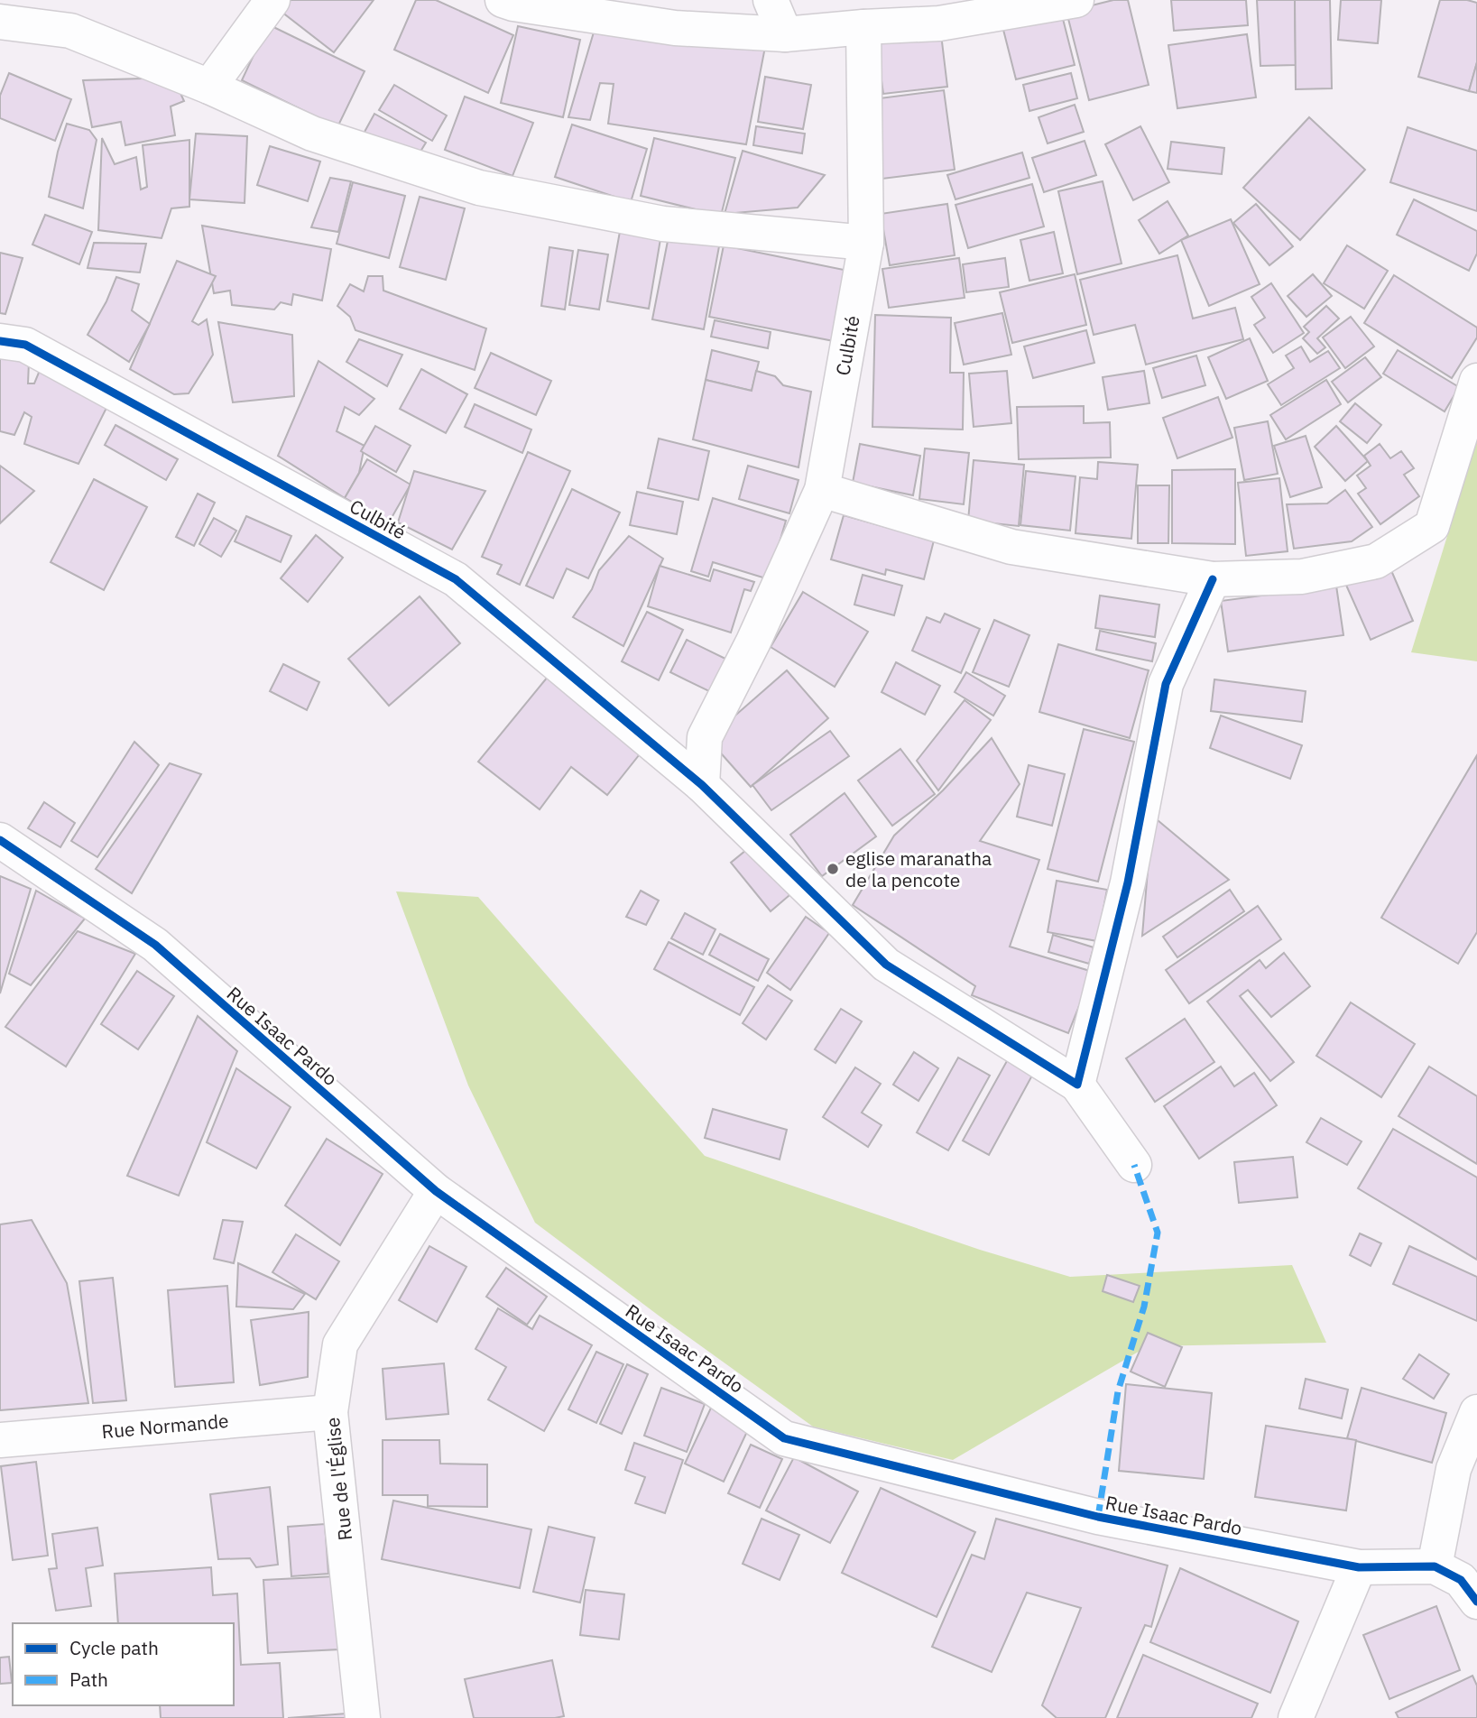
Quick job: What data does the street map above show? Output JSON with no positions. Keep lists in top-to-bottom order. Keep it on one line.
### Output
{"streets":{"street":["Culbité","Rue Isaac Pardo","Rue Normande","Rue de l'Église"]},"crossings":[["Rue Isaac Pardo","Rue de l'Église"],["Rue Normande","Rue de l'Église"]],"places":["eglise maranatha de la pencote"],"legend":["Cycle path","Path"]}
